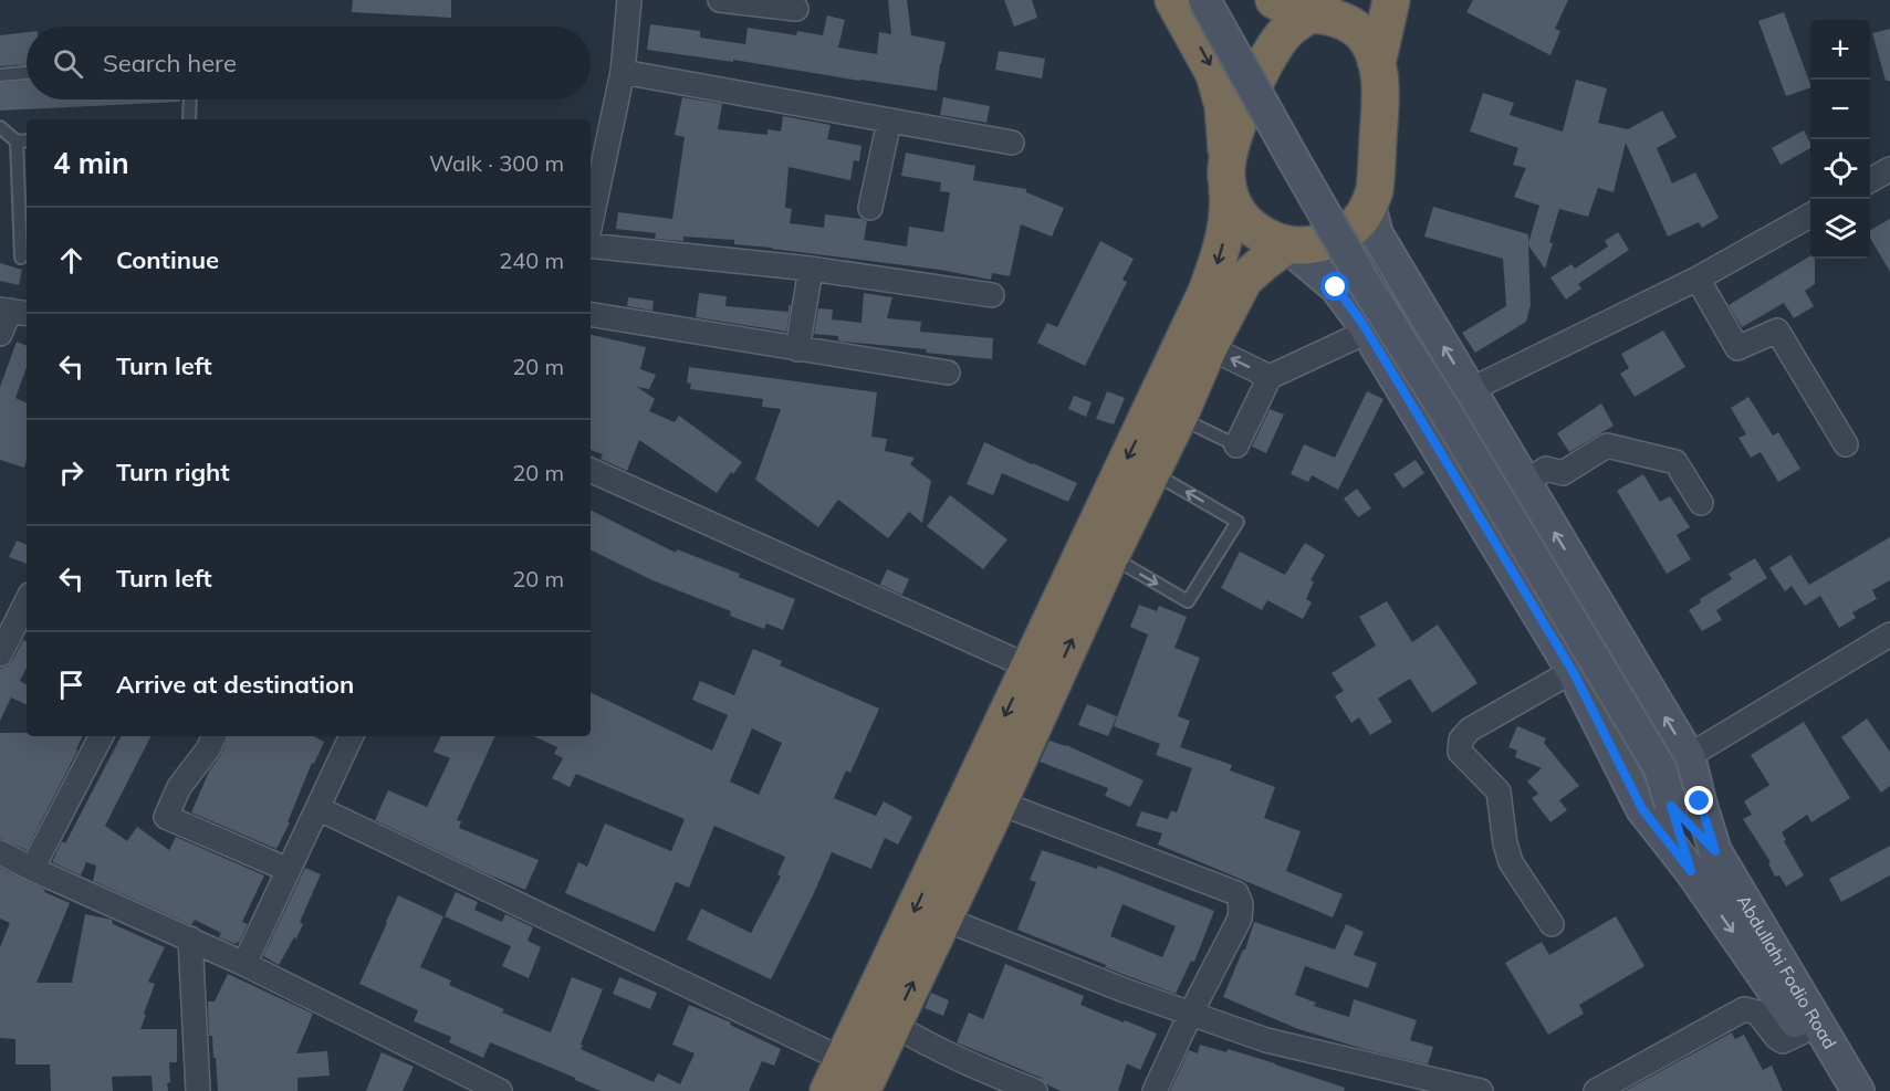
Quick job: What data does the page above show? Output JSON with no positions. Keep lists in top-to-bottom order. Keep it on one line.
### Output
{"streets":{"main road":["Abdullahi Fodio Road"]},"page":{"map_buttons":["+","−"],"search":"Search here","heading":["4 min","Walk · 300 m"],"list":[["Continue","240 m"],["Turn left","20 m"],["Turn right","20 m"],["Turn left","20 m"],"Arrive at destination"]}}
